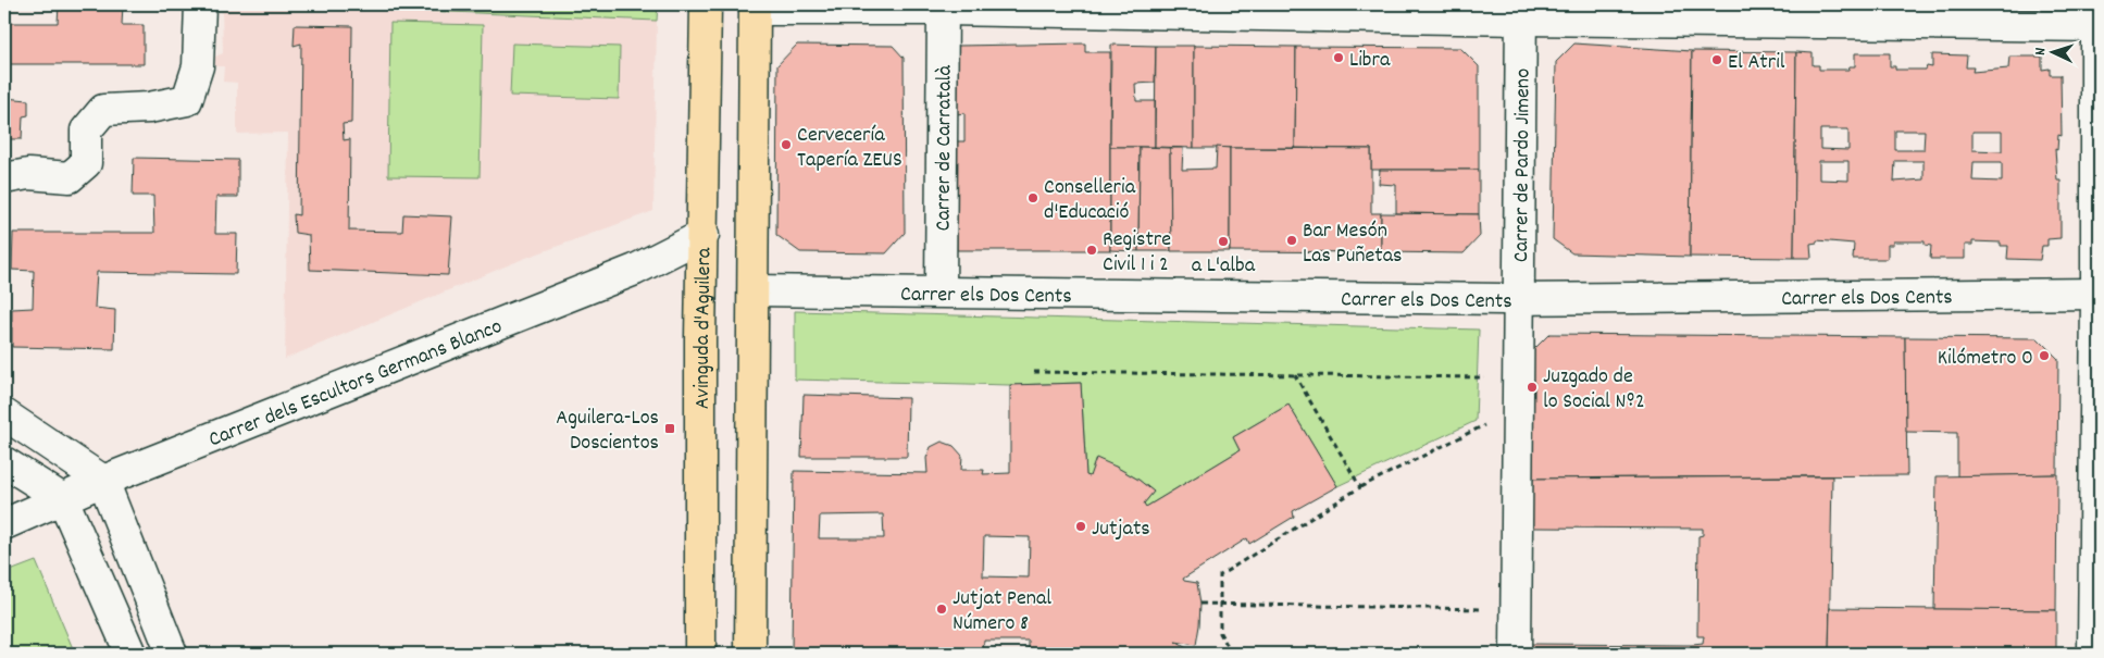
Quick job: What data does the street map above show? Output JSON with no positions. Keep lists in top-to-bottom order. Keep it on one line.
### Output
{"streets":{"main road":["Avinguda d'Aguilera"],"street":["Carrer de Carratalà","Carrer de Pardo Jimeno","Carrer els Dos Cents","Carrer dels Escultors Germans Blanco"]},"crossings":[["Carrer de Carratalà","Carrer els Dos Cents"],["Carrer de Pardo Jimeno","Carrer els Dos Cents"],["Avinguda d'Aguilera","Carrer dels Escultors Germans Blanco"]],"places":{"other":["Libra","El Atril","Cervecería Tapería ZEUS","Conselleria d'Educació","Bar Mesón Las Puñetas","a L'alba","Registre Civil 1 i 2","Kilómetro 0","Juzgado de lo Social Nº2","Jutjats","Jutjat Penal Número 8"],"transit":["Aguilera-Los Doscientos"]},"north":"left"}
